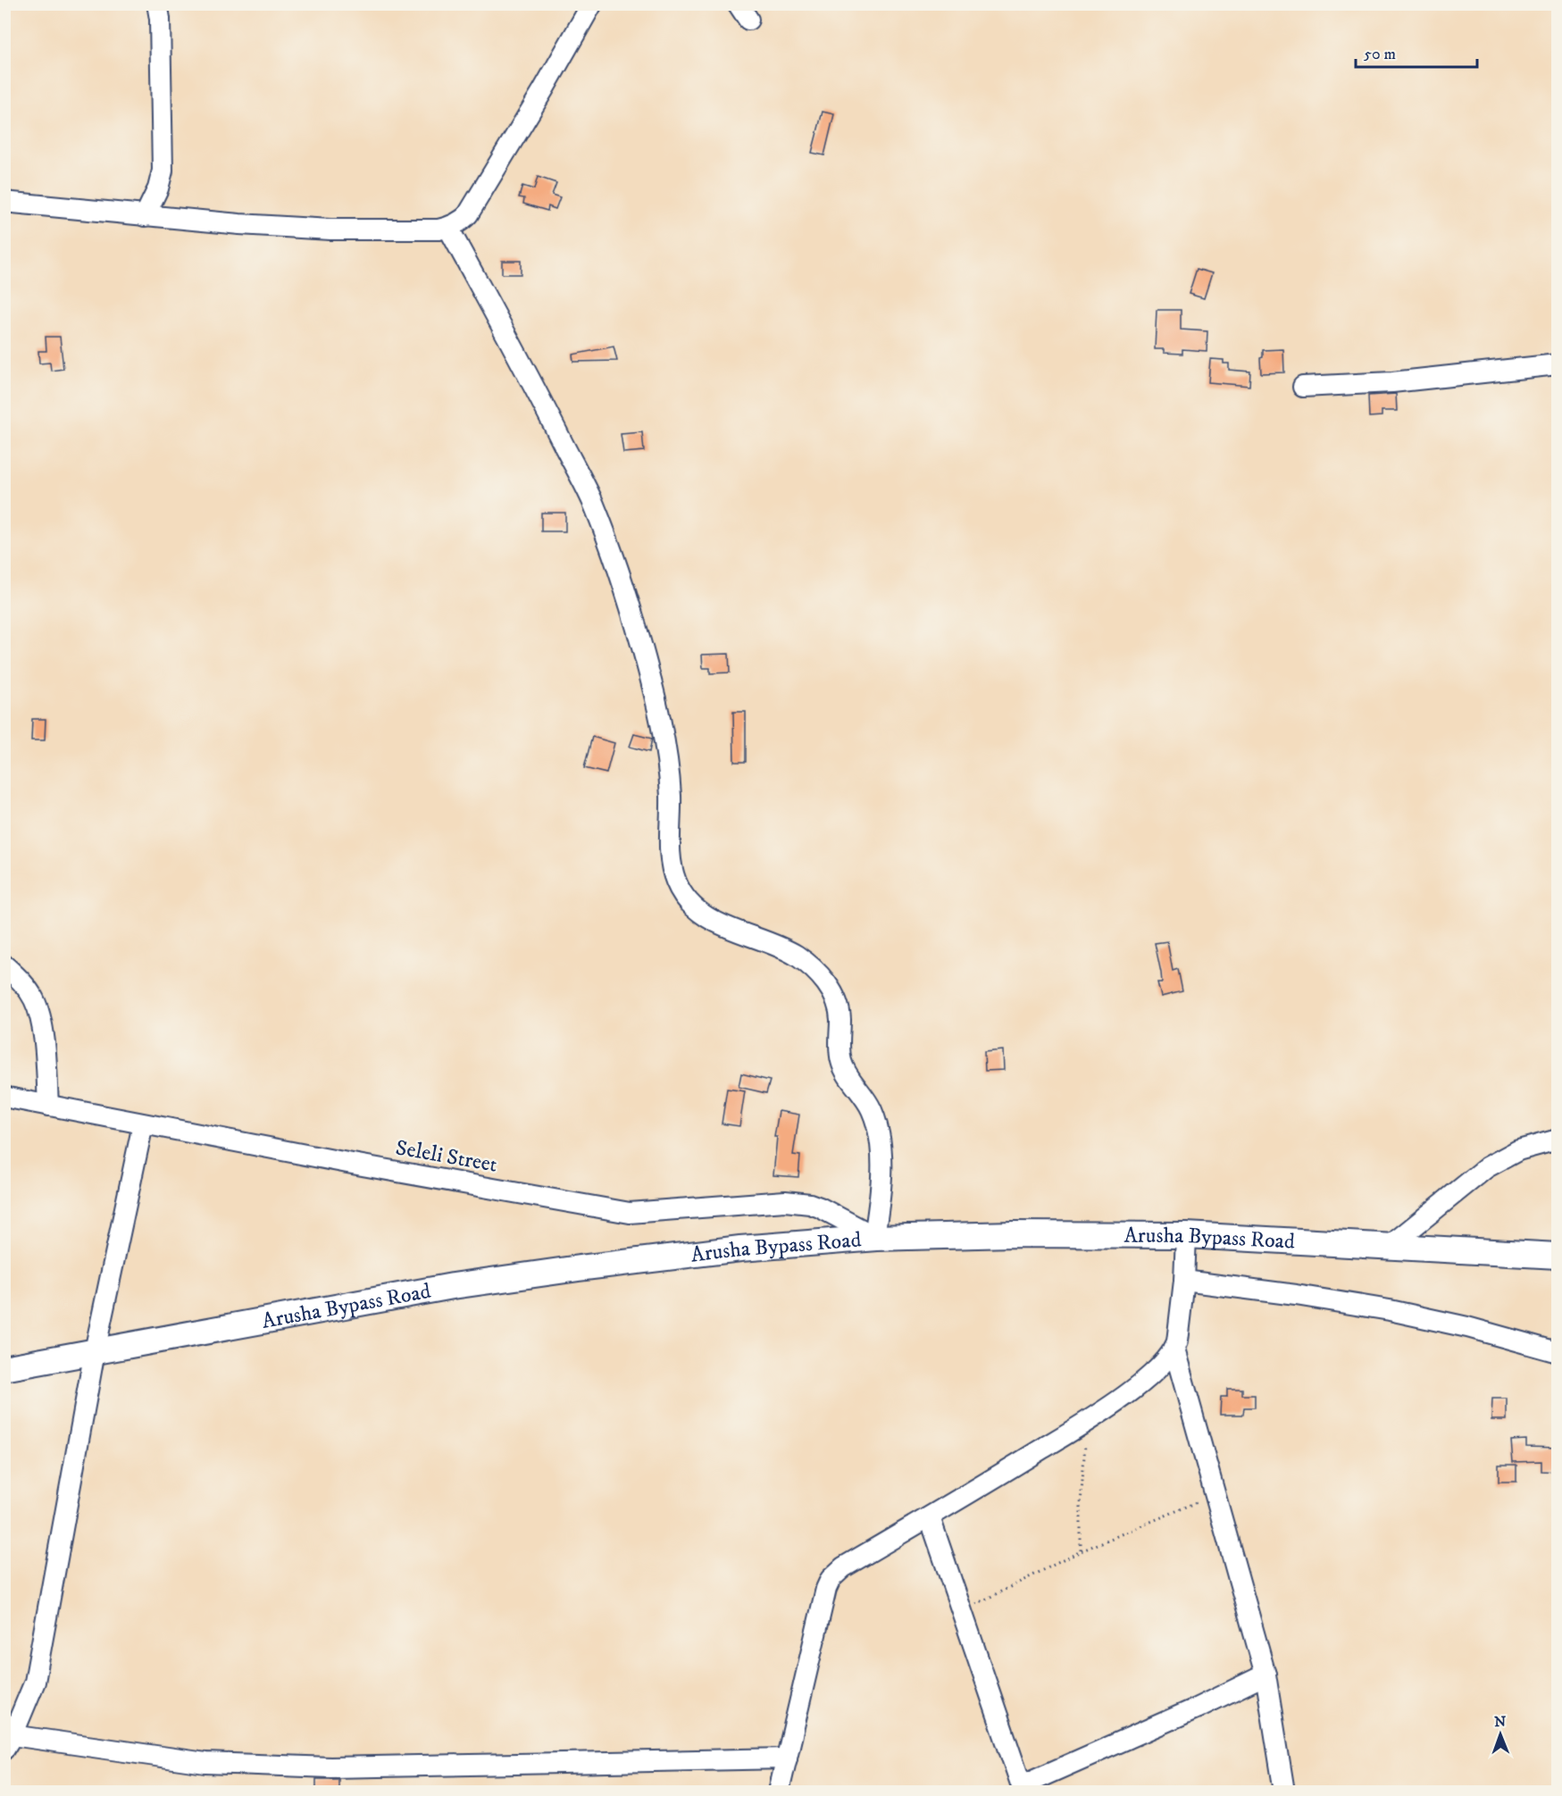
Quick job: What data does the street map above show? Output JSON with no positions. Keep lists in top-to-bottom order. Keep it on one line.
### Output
{"streets":{"main road":["Arusha Bypass Road"],"street":["Seleli Street"]},"crossings":[["Seleli Street","Arusha Bypass Road"]],"scale_bar":"50 m","north":"top"}
